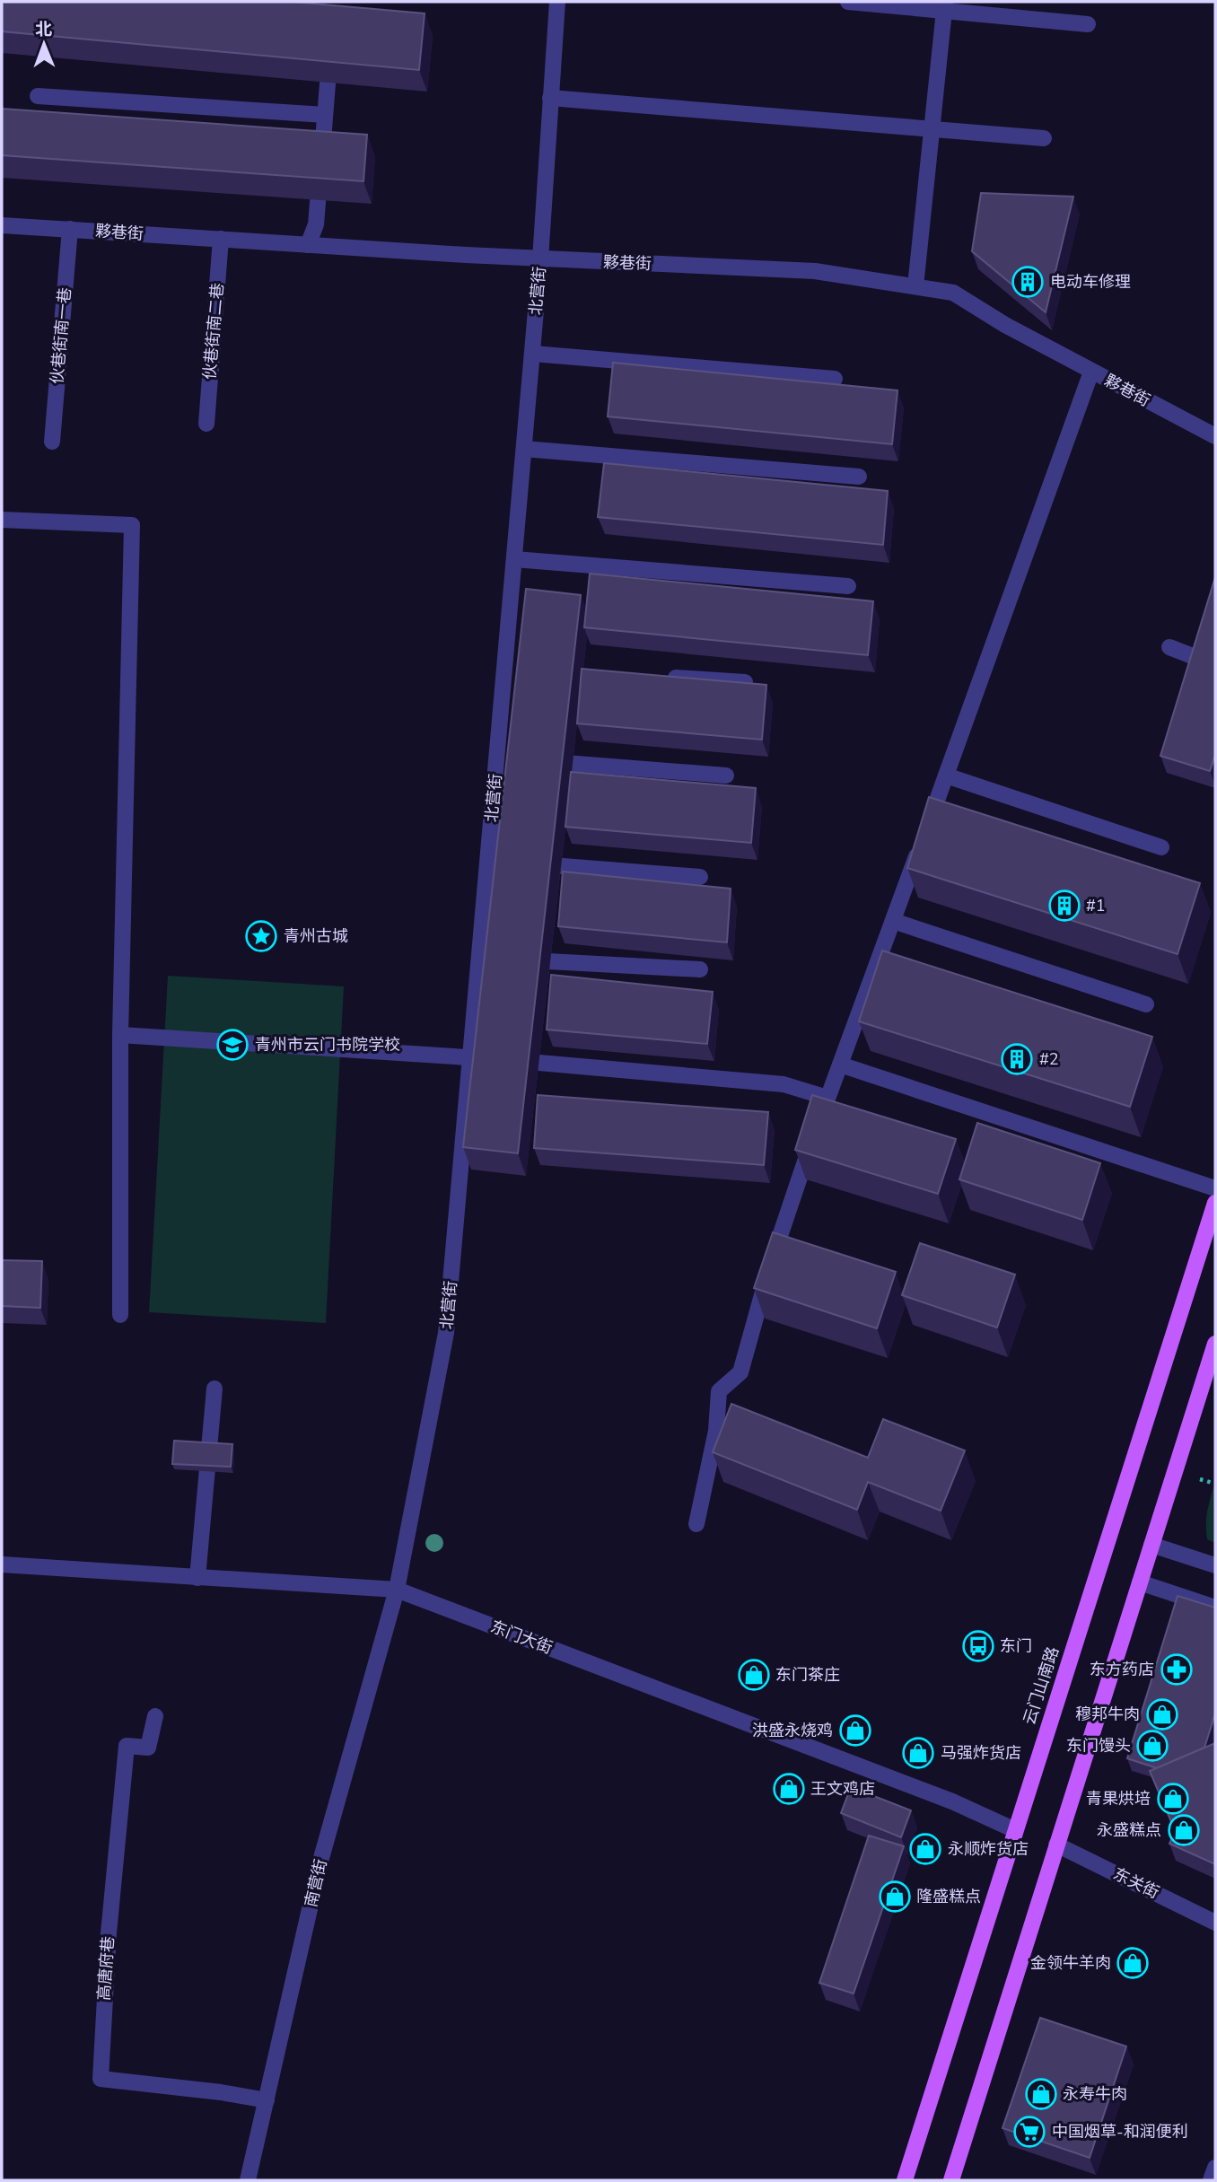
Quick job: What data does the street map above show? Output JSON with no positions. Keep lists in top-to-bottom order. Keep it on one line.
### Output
{"streets":{"main road":["云门山南路"],"street":["夥巷街","北营街","伙巷街南二巷","伙巷街南一巷","东门大街","南营街","东关街","高唐府巷"]},"crossings":[["夥巷街","北营街"],["夥巷街","伙巷街南二巷"],["夥巷街","伙巷街南一巷"],["北营街","东门大街"],["北营街","南营街"],["东门大街","云门山南路"],["东门大街","南营街"],["南营街","高唐府巷"]],"places":{"building":["电动车修理","#1","#2"],"place":["青州古城"],"school or university":["青州市云门书院学校"],"bus stop":["东门"],"pharmacy":["东方药店"],"shop":["东门茶庄","穆邦牛肉","洪盛永烧鸡","东门馒头","马强炸货店","王文鸡店","青果烘培","永盛糕点","永顺炸货店","隆盛糕点","金领牛羊肉","永寿牛肉"],"supermarket":["中国烟草-和润便利"]},"north":"top"}
